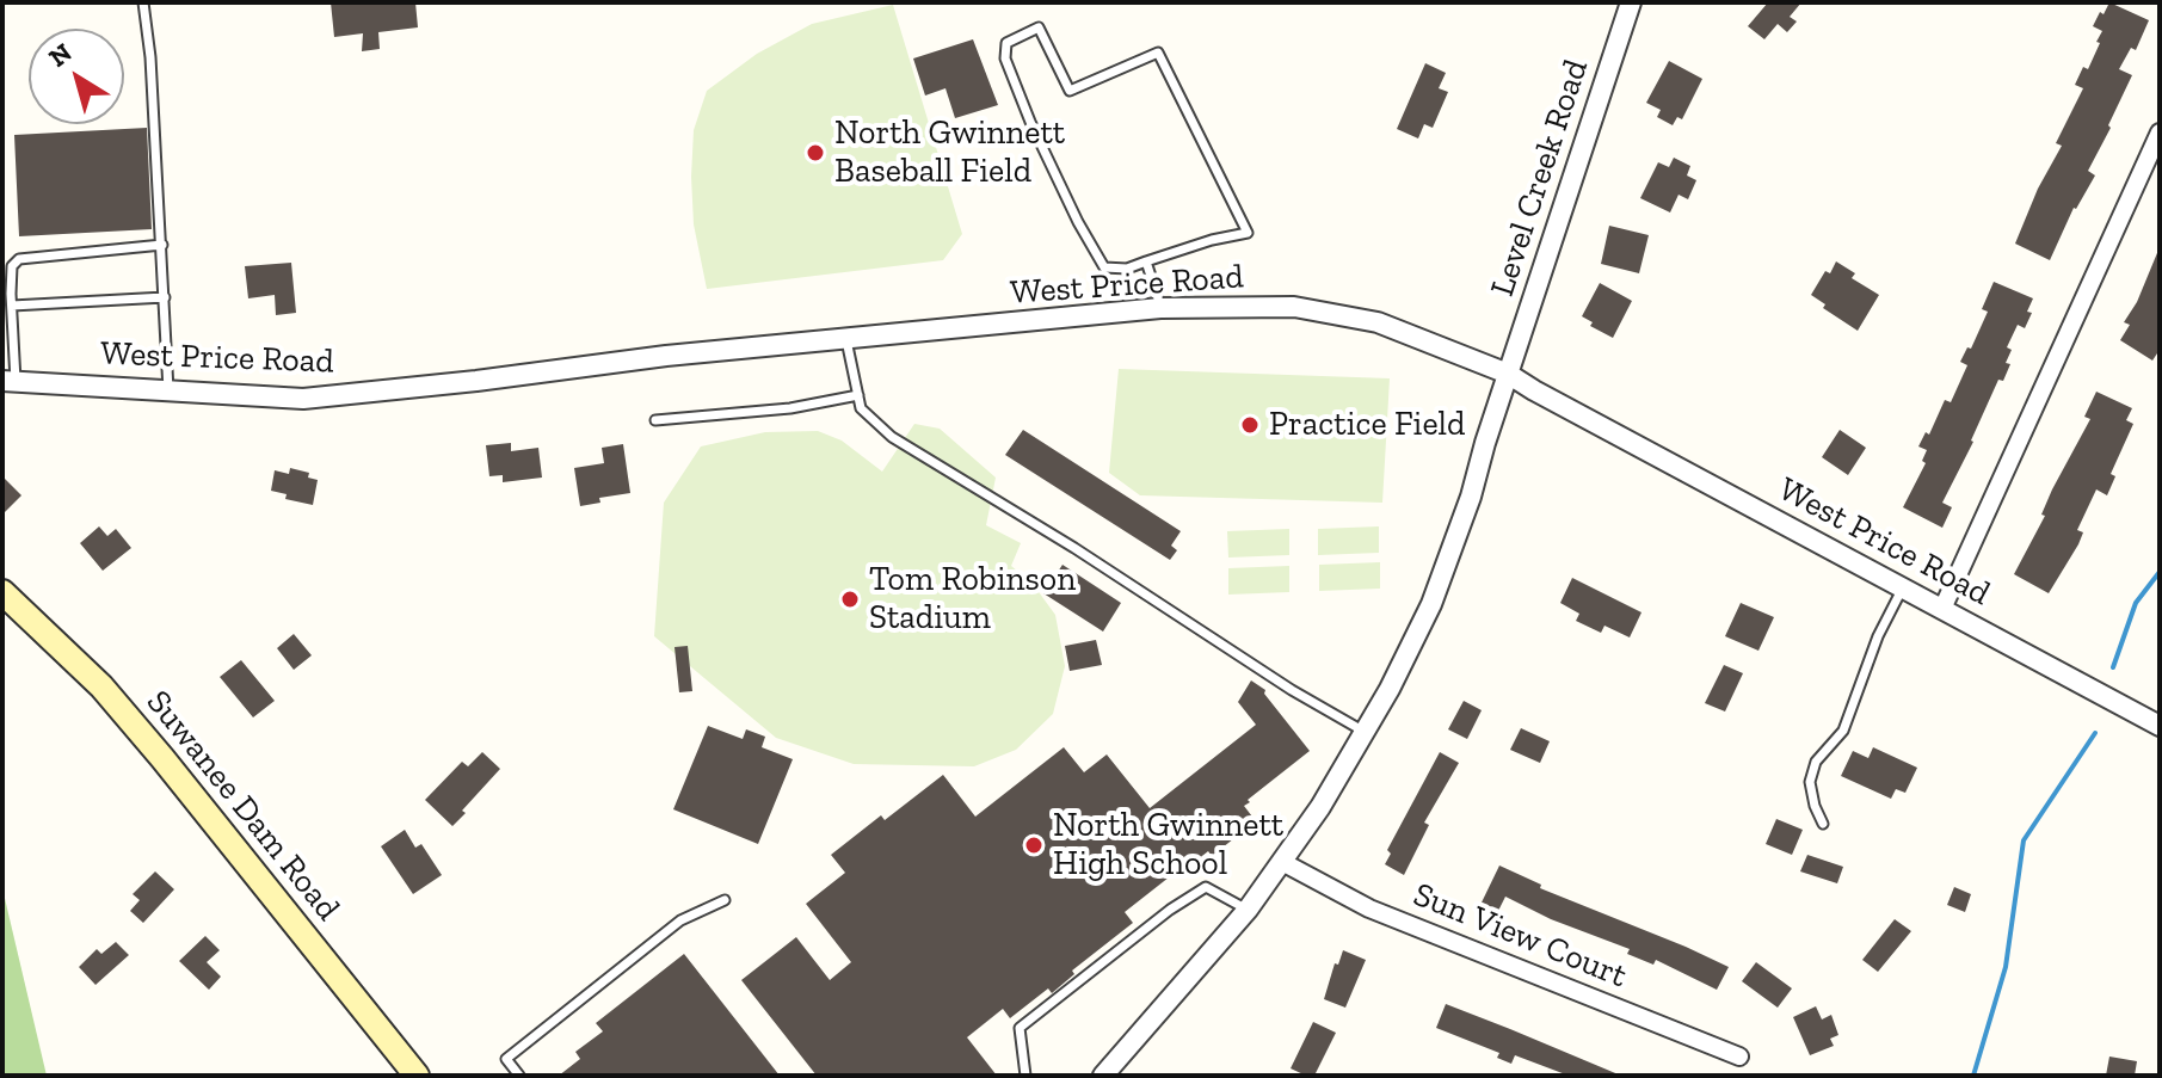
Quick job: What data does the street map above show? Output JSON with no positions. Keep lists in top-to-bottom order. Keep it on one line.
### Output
{"streets":{"main road":["Suwanee Dam Road"],"street":["Level Creek Road","West Price Road","Sun View Court"]},"crossings":[["Level Creek Road","West Price Road"],["Level Creek Road","Sun View Court"]],"places":["North Gwinnett Baseball Field","Practice Field","Tom Robinson Stadium","North Gwinnett High School"],"north":"top left"}
